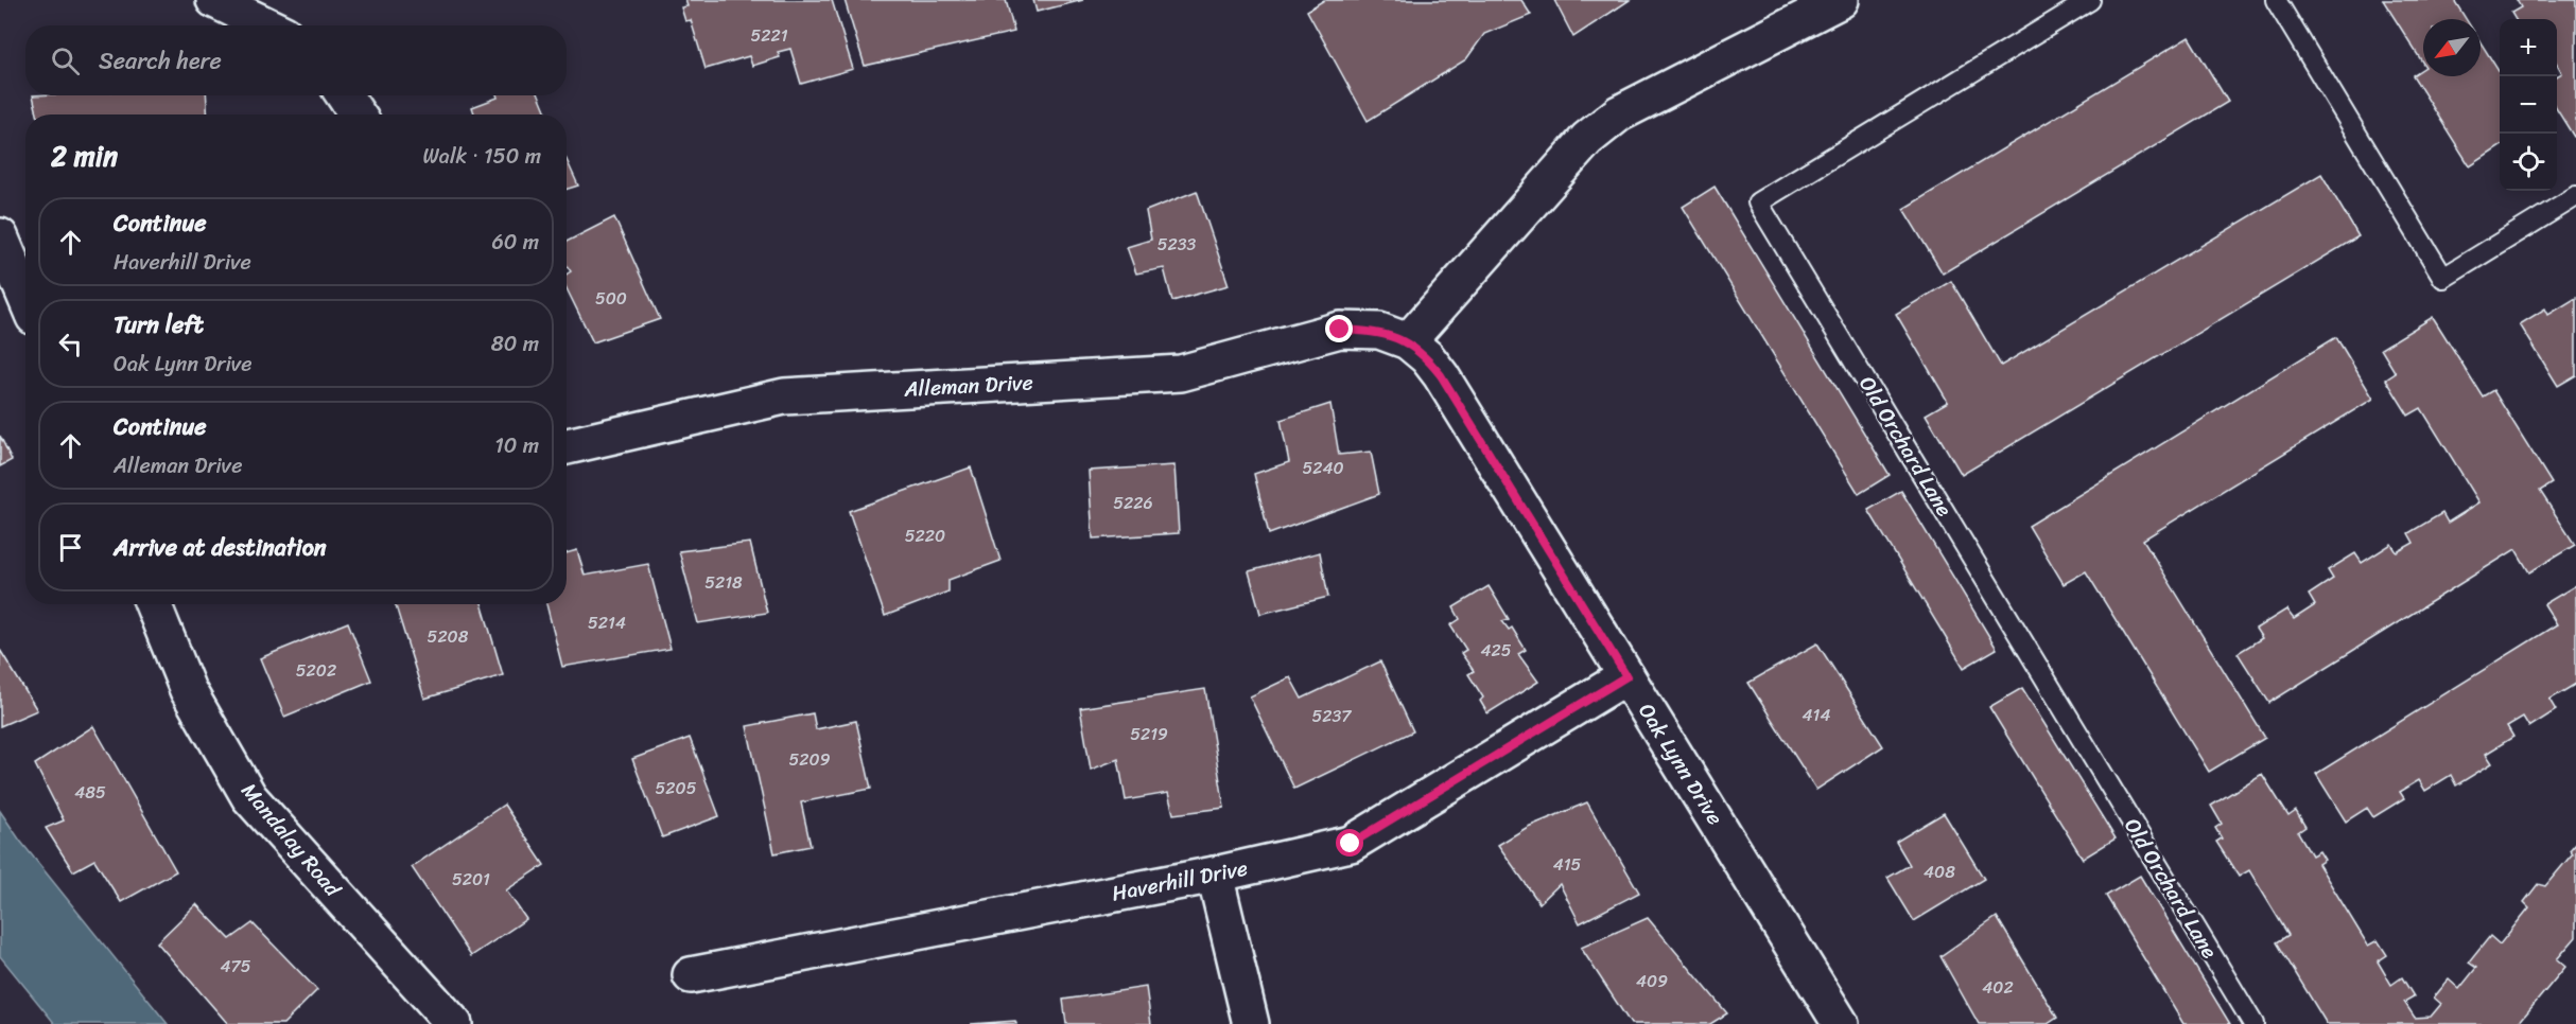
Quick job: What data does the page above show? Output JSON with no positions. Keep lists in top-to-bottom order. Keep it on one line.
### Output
{"streets":{"street":["Alleman Drive","Oak Lynn Drive","Mandalay Road","Haverhill Drive"],"lane":["Old Orchard Lane"]},"crossings":[["Alleman Drive","Oak Lynn Drive"],["Oak Lynn Drive","Haverhill Drive"]],"house_numbers":["5221","5233","500","5240","5226","5220","5218","5214","5208","425","5202","414","5237","5219","5209","5205","485","415","408","5201","475","409","402"],"north":"bottom left","page":{"map_buttons":["+","−"],"search":"Search here","heading":["2 min","Walk · 150 m"],"list":[["Continue","Haverhill Drive","60 m"],["Turn left","Oak Lynn Drive","80 m"],["Continue","Alleman Drive","10 m"],"Arrive at destination"]}}
